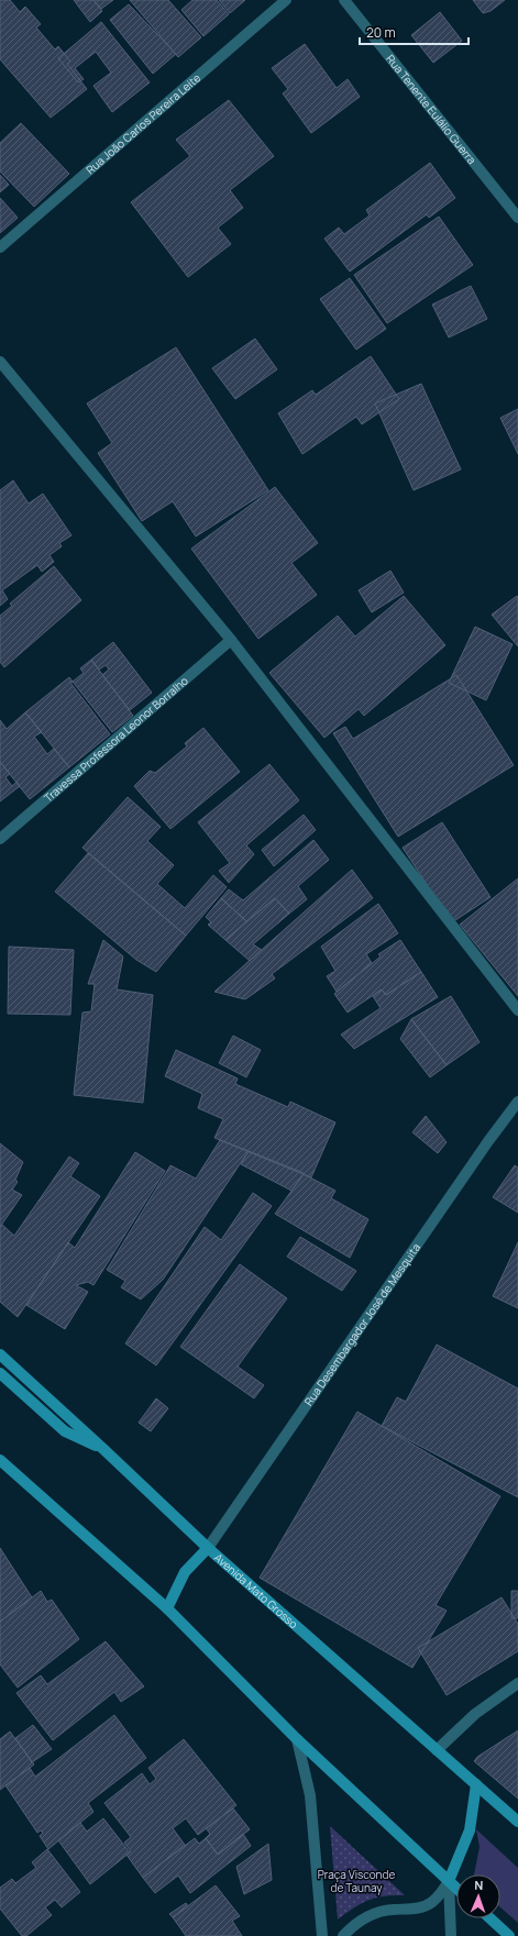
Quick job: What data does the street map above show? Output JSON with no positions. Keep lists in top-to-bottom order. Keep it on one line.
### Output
{"streets":{"main road":["Avenida Mato Grosso"],"street":["Rua Tenente Eulálio Guerra","Rua João Carlos Pereira Leite","Travessa Professora Leonor Borralho","Rua Desembargador José de Mesquita"]},"crossings":[["Rua Desembargador José de Mesquita","Avenida Mato Grosso"]],"parks":["Praça Visconde de Taunay"],"scale_bar":"20 m","north":"top"}
